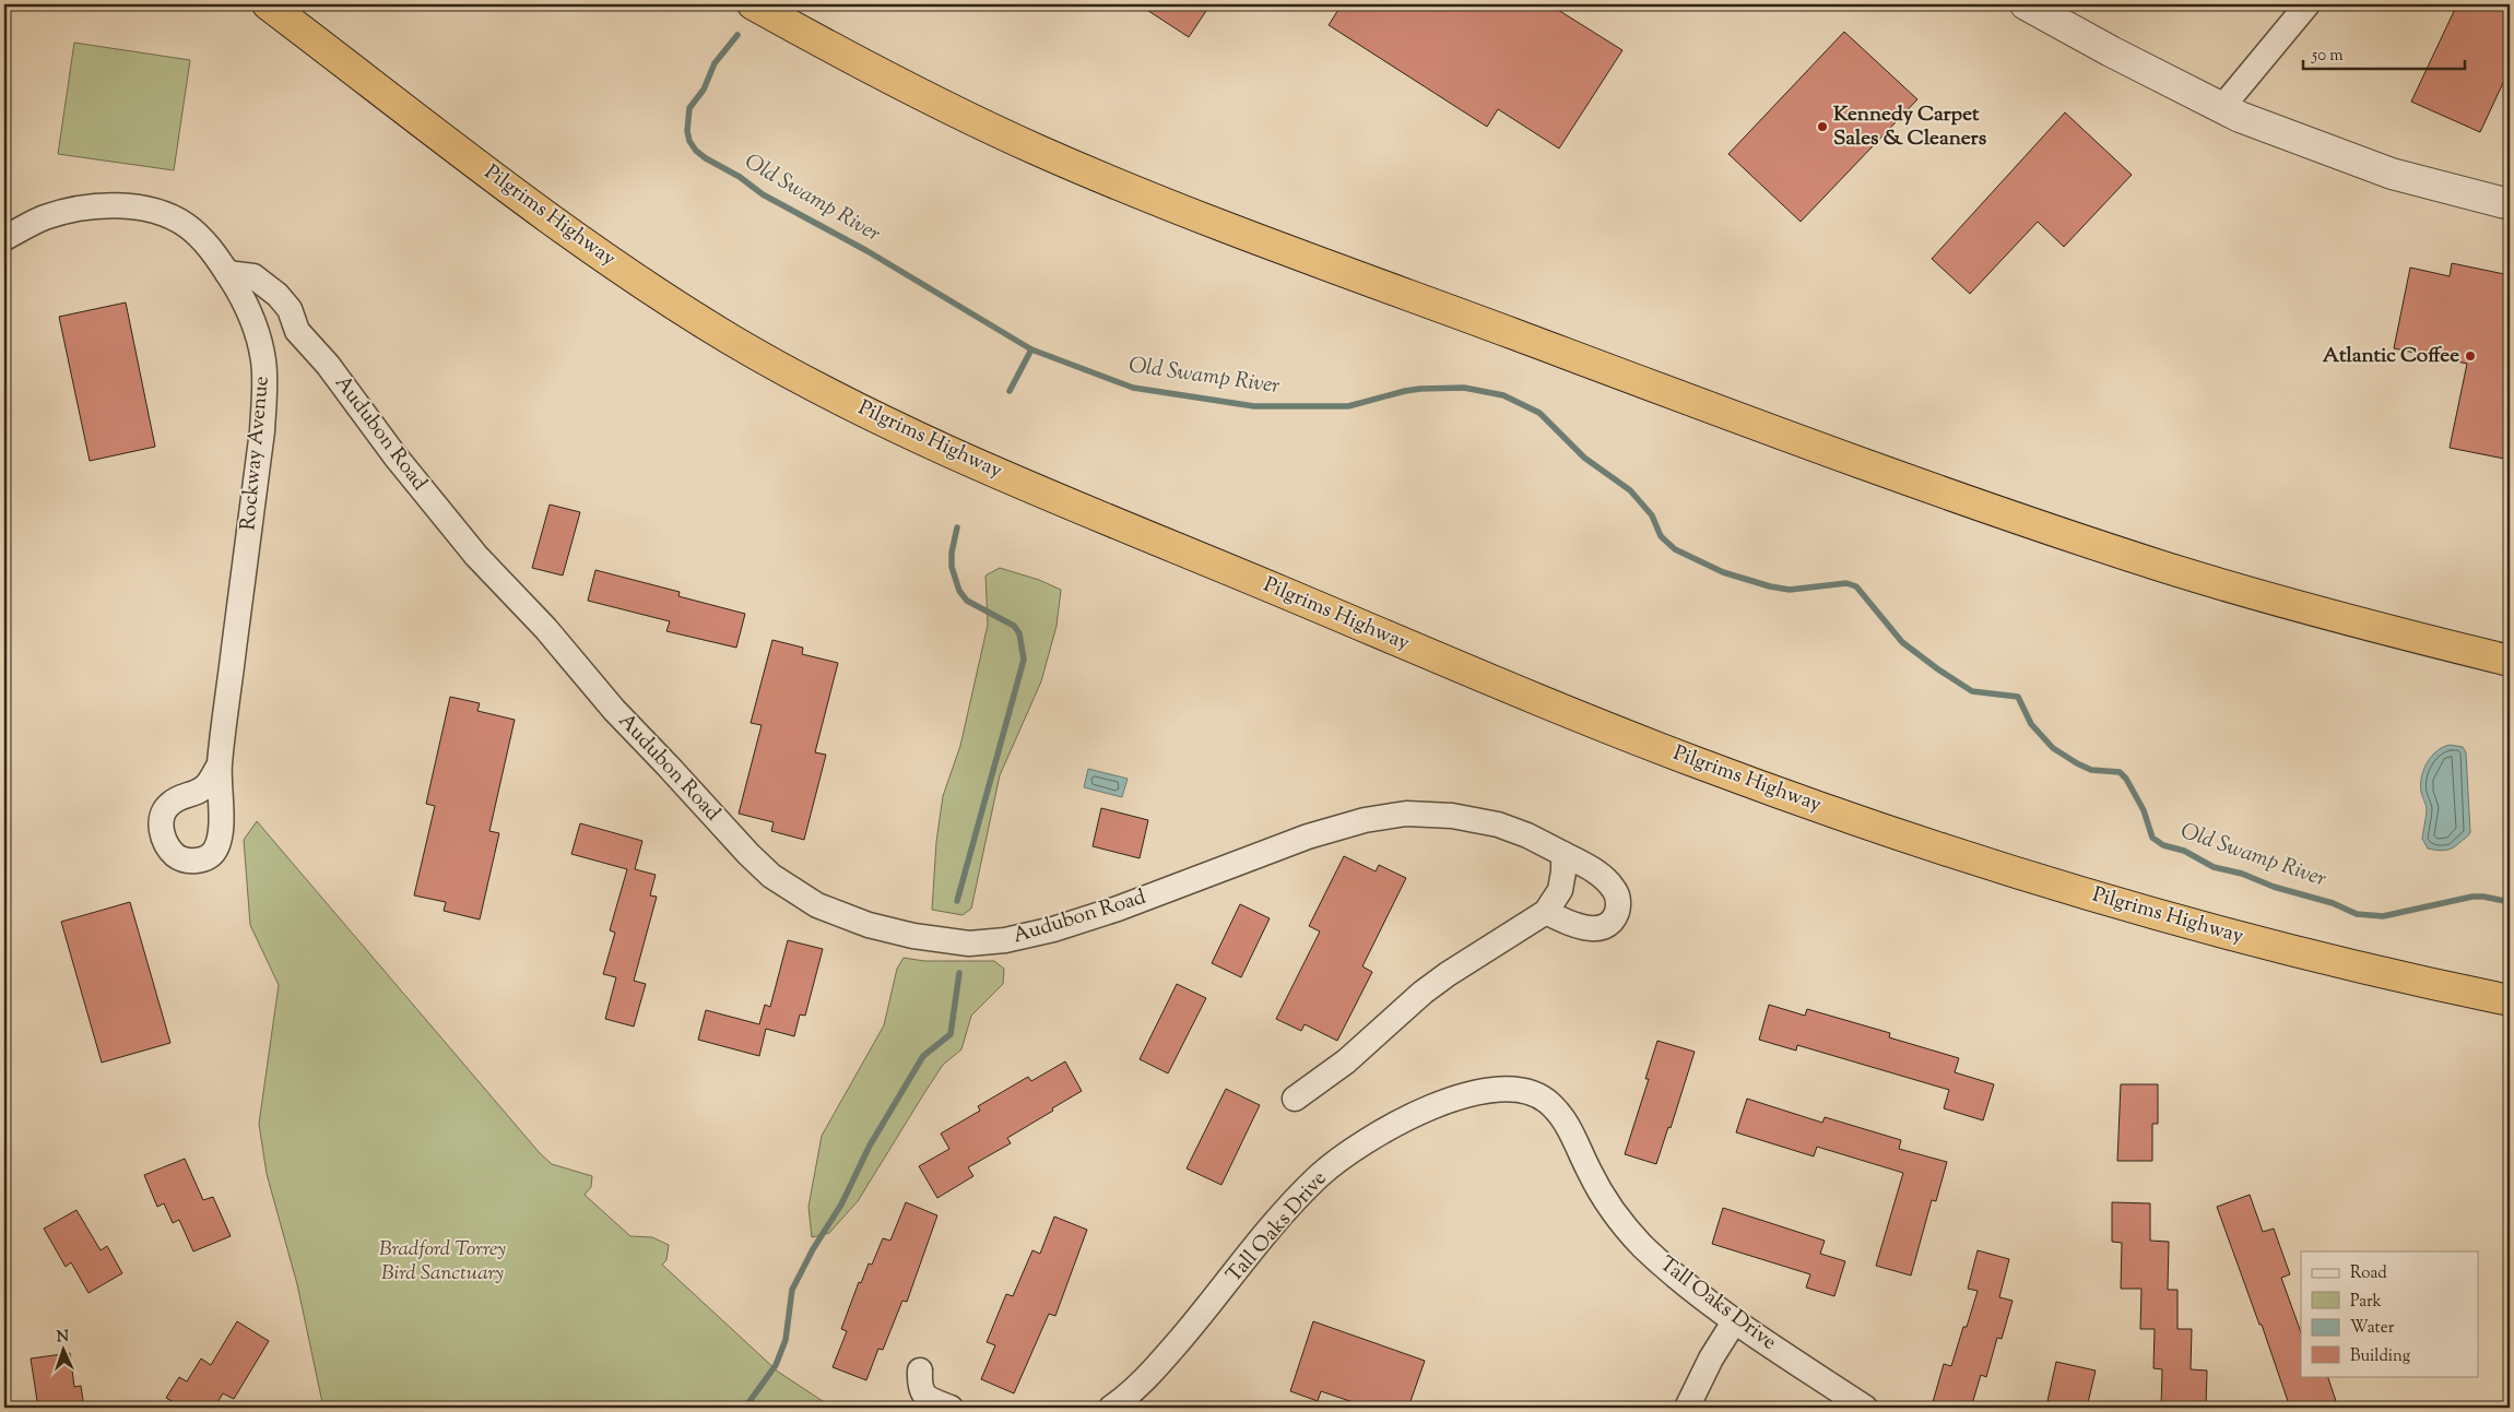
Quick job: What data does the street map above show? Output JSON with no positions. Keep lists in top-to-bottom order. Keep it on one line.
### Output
{"streets":{"highway":["Pilgrims Highway"],"street":["Audubon Road","Rockway Avenue","Tall Oaks Drive"]},"crossings":[["Audubon Road","Rockway Avenue"]],"water":["Old Swamp River"],"parks":["Bradford Torrey Bird Sanctuary"],"places":["Kennedy Carpet Sales & Cleaners","Atlantic Coffee"],"legend":["Road","Park","Water","Building"],"scale_bar":"50 m","north":"top"}
